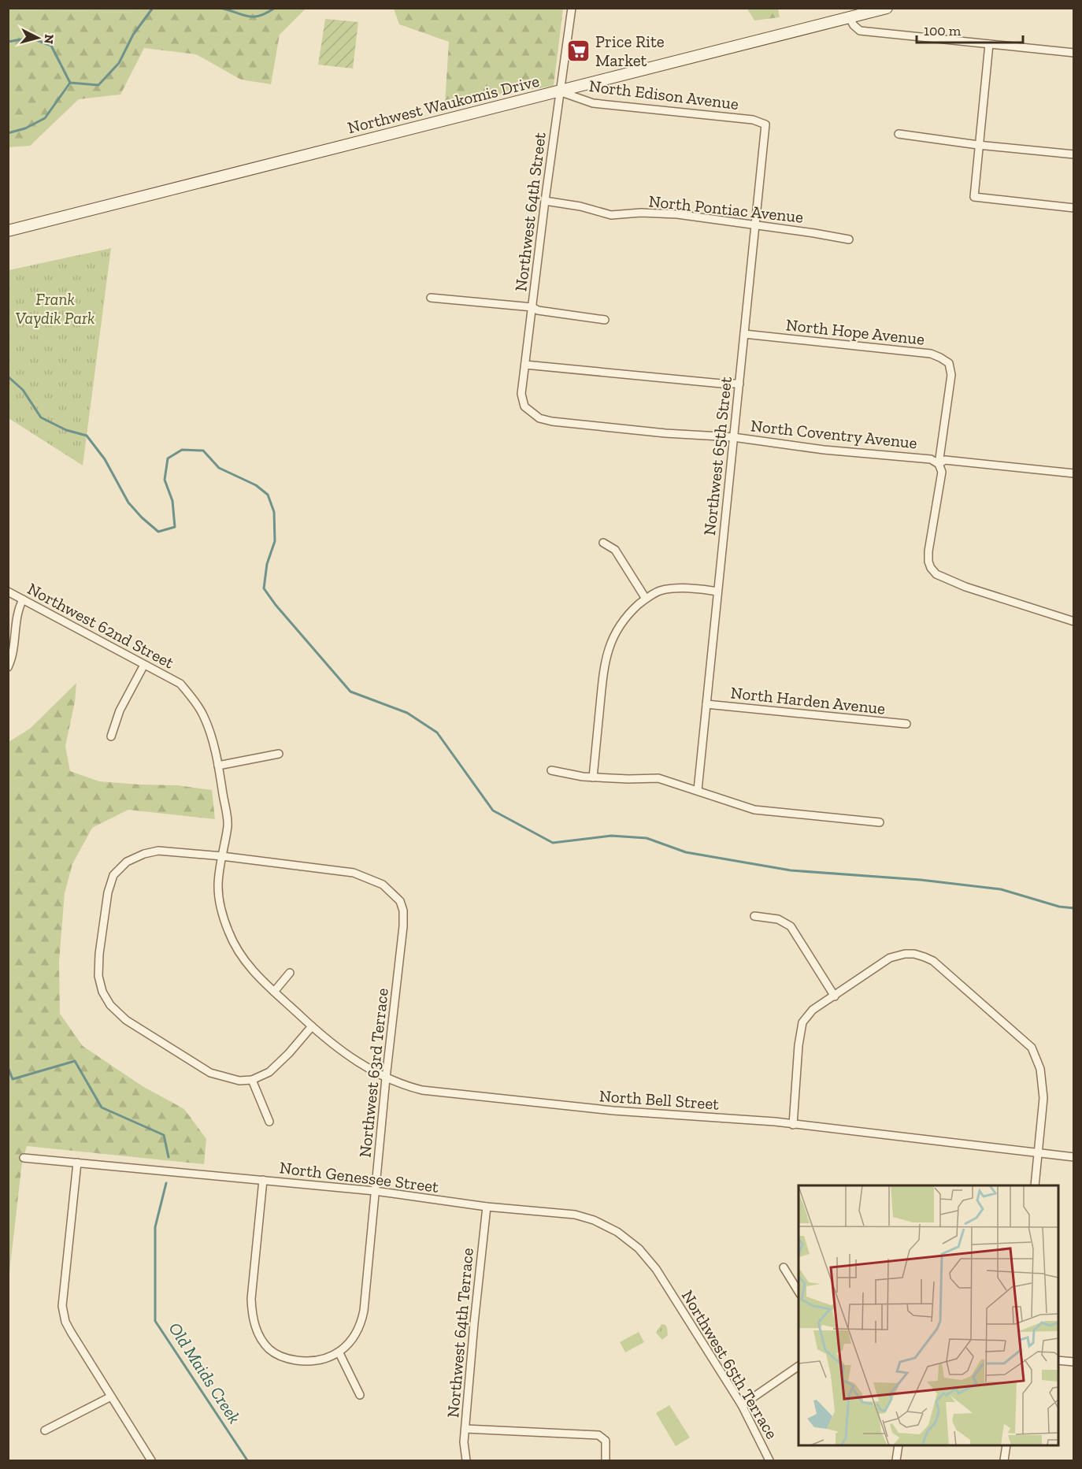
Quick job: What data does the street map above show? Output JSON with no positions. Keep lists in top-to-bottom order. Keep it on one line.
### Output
{"streets":{"main road":["Northwest Waukomis Drive"],"street":["North Edison Avenue","North Pontiac Avenue","Northwest 64th Street","North Hope Avenue","North Coventry Avenue","Northwest 65th Street","Northwest 62nd Street","North Harden Avenue","Northwest 63rd Terrace","North Bell Street","North Genessee Street","Northwest 64th Terrace","Northwest 65th Terrace"]},"crossings":[["North Edison Avenue","Northwest Waukomis Drive"],["North Edison Avenue","Northwest 64th Street"],["North Edison Avenue","Northwest 65th Street"],["Northwest Waukomis Drive","Northwest 64th Street"],["North Pontiac Avenue","Northwest 64th Street"],["North Pontiac Avenue","Northwest 65th Street"],["Northwest 64th Street","North Coventry Avenue"],["North Hope Avenue","North Coventry Avenue"],["North Hope Avenue","Northwest 65th Street"],["North Coventry Avenue","Northwest 65th Street"],["Northwest 65th Street","North Harden Avenue"],["Northwest 62nd Street","North Bell Street"],["Northwest 63rd Terrace","North Bell Street"],["Northwest 63rd Terrace","North Genessee Street"],["North Genessee Street","Northwest 64th Terrace"],["North Genessee Street","Northwest 65th Terrace"]],"water":["Old Maids Creek"],"parks":["Frank Vaydik Park"],"places":{"supermarket":["Price Rite Market"]},"scale_bar":"100 m","north":"right"}
